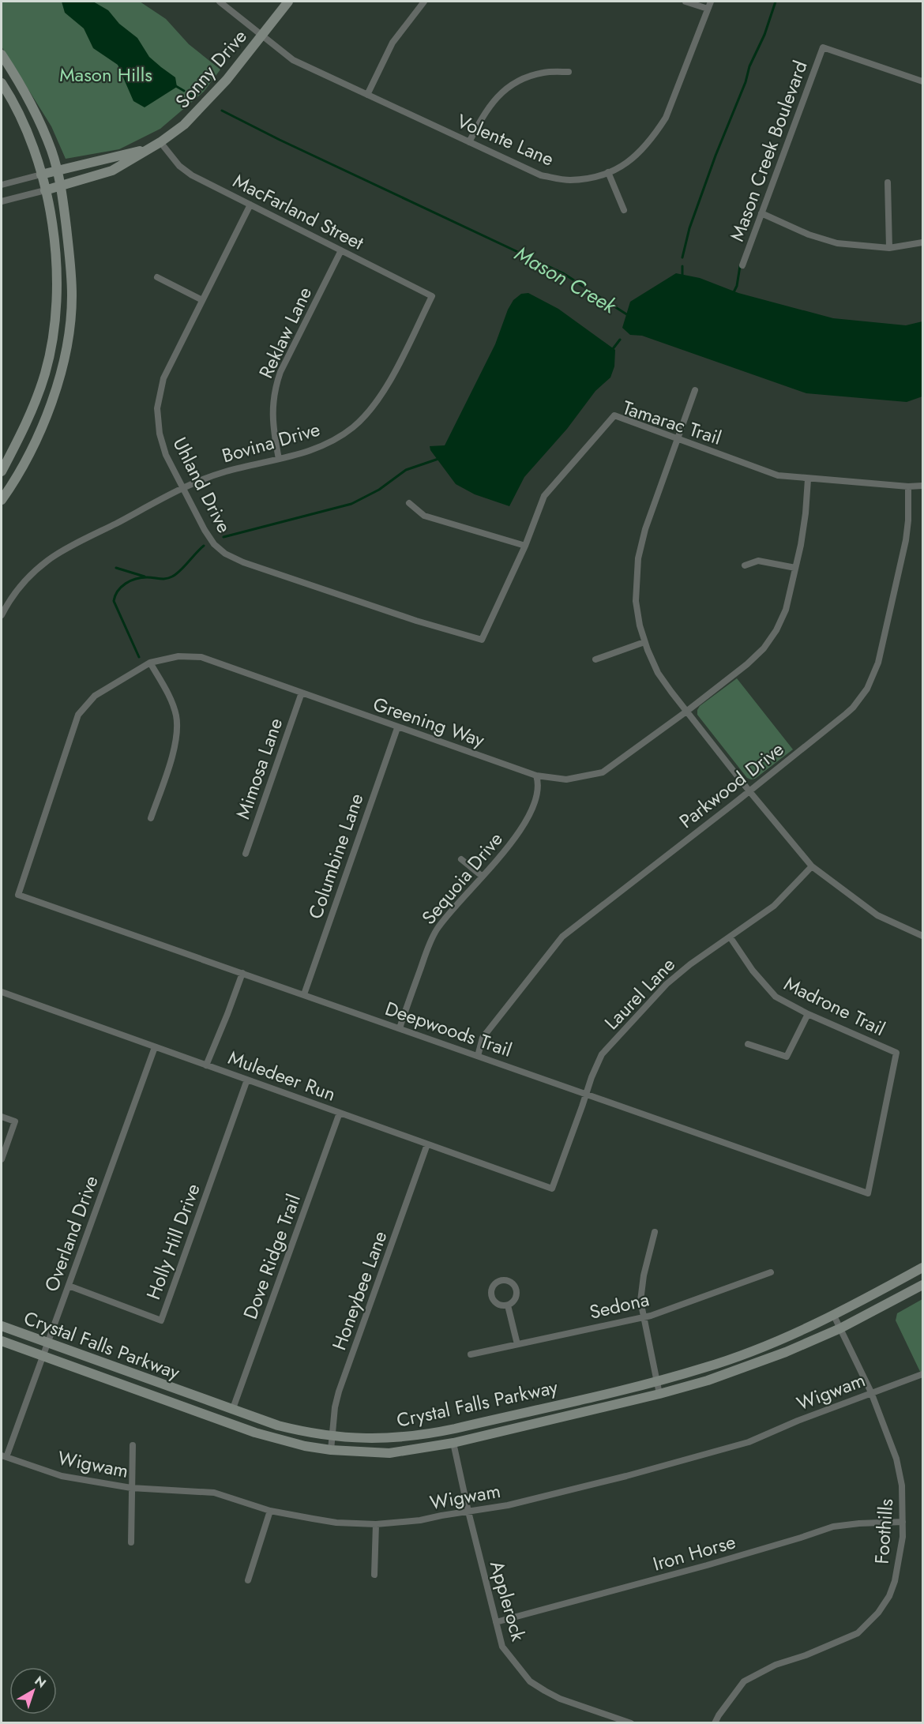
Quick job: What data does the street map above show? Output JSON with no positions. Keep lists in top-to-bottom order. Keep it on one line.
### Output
{"streets":{"main road":["Sonny Drive","Crystal Falls Parkway"],"street":["Volente Lane","Mason Creek Boulevard","MacFarland Street","Reklaw Lane","Tamarac Trail","Bovina Drive","Uhland Drive","Greening Way","Mimosa Lane","Parkwood Drive","Columbine Lane","Sequoia Drive","Laurel Lane","Madrone Trail","Deepwoods Trail","Muledeer Run","Overland Drive","Holly Hill Drive","Dove Ridge Trail","Honeybee Lane","Sedona","Wigwam","Foothills","Iron Horse","Applerock"]},"crossings":[["Sonny Drive","Volente Lane"],["Sonny Drive","MacFarland Street"],["MacFarland Street","Reklaw Lane"],["MacFarland Street","Bovina Drive"],["MacFarland Street","Uhland Drive"],["Reklaw Lane","Bovina Drive"],["Tamarac Trail","Uhland Drive"],["Tamarac Trail","Greening Way"],["Tamarac Trail","Parkwood Drive"],["Bovina Drive","Uhland Drive"],["Greening Way","Mimosa Lane"],["Greening Way","Columbine Lane"],["Greening Way","Sequoia Drive"],["Greening Way","Deepwoods Trail"],["Parkwood Drive","Deepwoods Trail"],["Columbine Lane","Deepwoods Trail"],["Sequoia Drive","Deepwoods Trail"],["Laurel Lane","Madrone Trail"],["Laurel Lane","Deepwoods Trail"],["Laurel Lane","Muledeer Run"],["Madrone Trail","Deepwoods Trail"],["Muledeer Run","Overland Drive"],["Muledeer Run","Holly Hill Drive"],["Muledeer Run","Dove Ridge Trail"],["Muledeer Run","Honeybee Lane"],["Overland Drive","Holly Hill Drive"],["Overland Drive","Crystal Falls Parkway"],["Overland Drive","Wigwam"],["Dove Ridge Trail","Crystal Falls Parkway"],["Honeybee Lane","Crystal Falls Parkway"],["Crystal Falls Parkway","Foothills"],["Crystal Falls Parkway","Applerock"],["Wigwam","Foothills"],["Wigwam","Applerock"],["Foothills","Iron Horse"],["Iron Horse","Applerock"]],"water":["Mason Creek"],"parks":["Mason Hills"],"north":"top right"}
